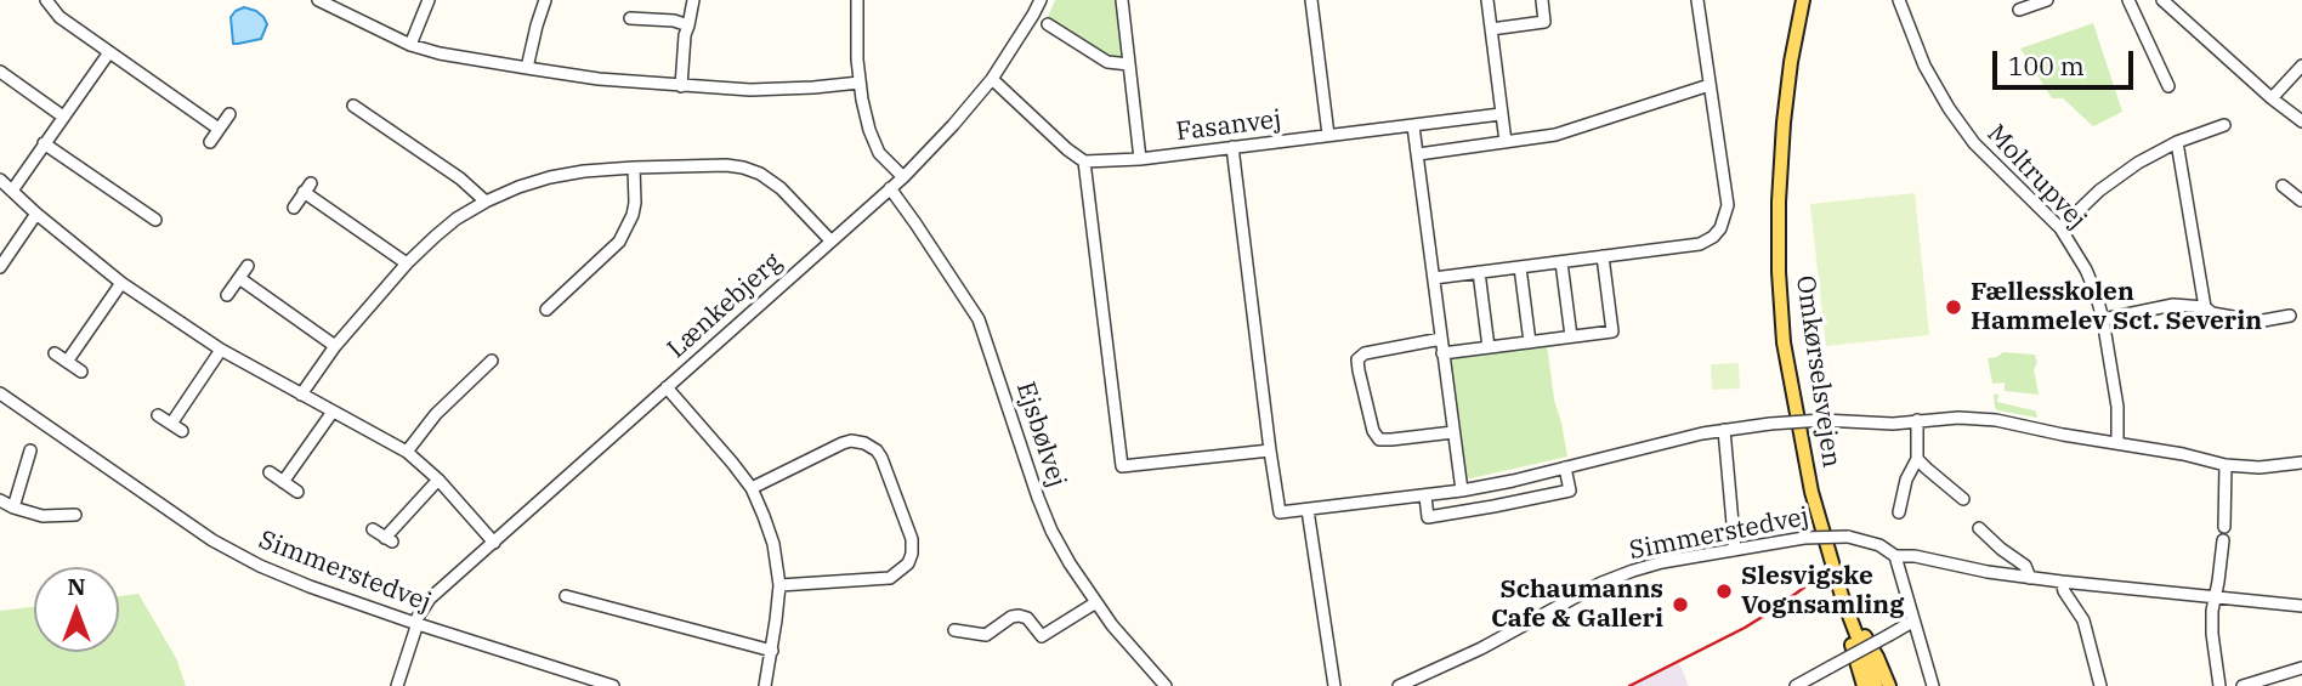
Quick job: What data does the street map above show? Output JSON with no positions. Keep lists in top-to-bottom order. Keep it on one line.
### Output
{"streets":{"main road":["Omkørselsvejen"],"street":["Fasanvej","Moltrupvej","Lænkebjerg","Ejsbølvej","Simmerstedvej"]},"crossings":[["Lænkebjerg","Ejsbølvej"],["Lænkebjerg","Simmerstedvej"]],"places":["Fællesskolen Hammelev Sct. Severin","Slesvigske Vognsamling","Schaumanns Cafe & Galleri"],"scale_bar":"100 m","north":"top"}
